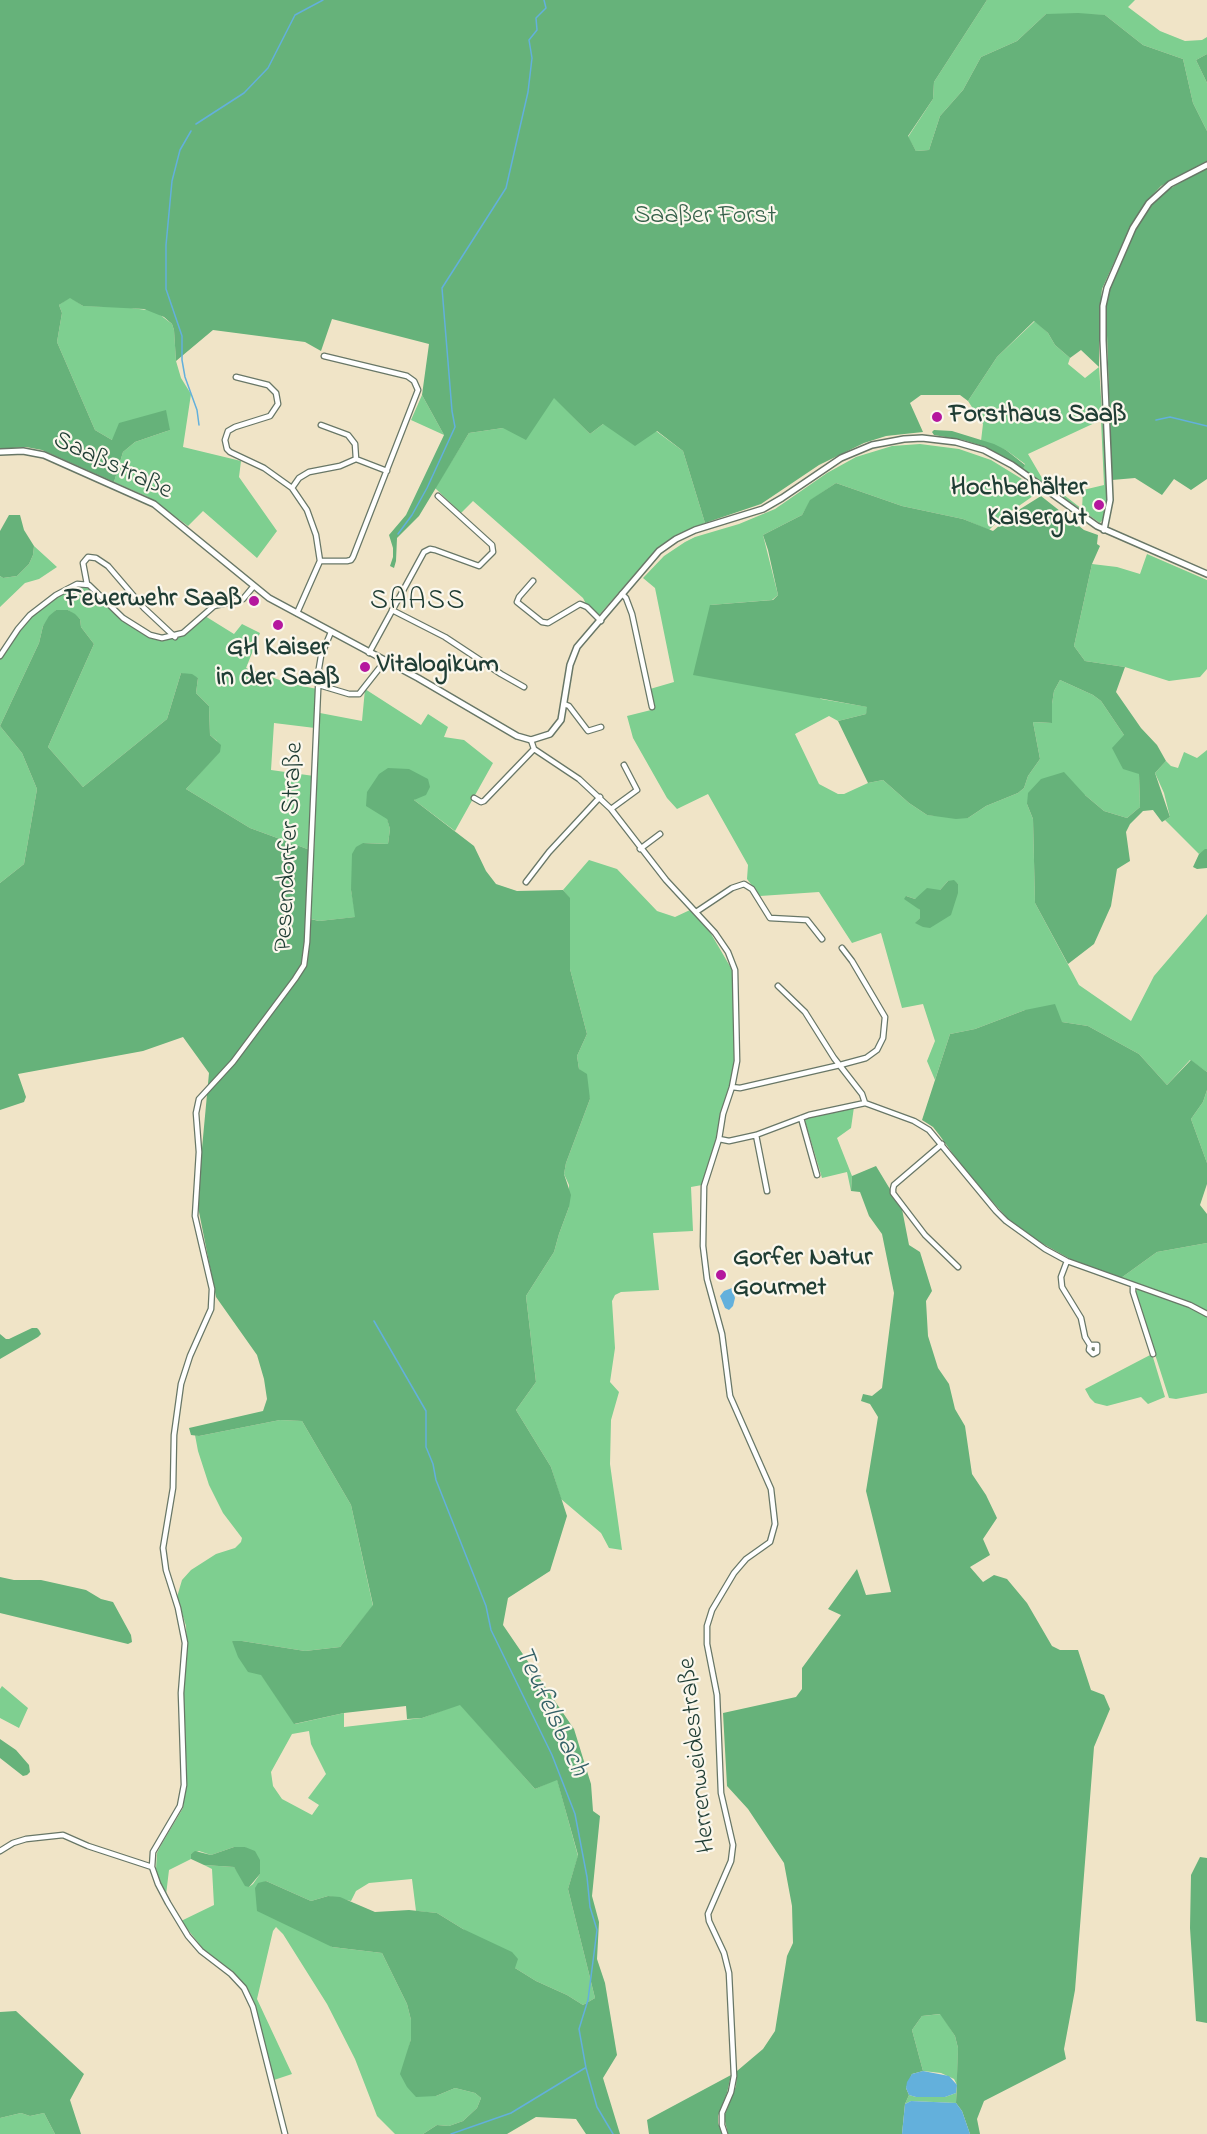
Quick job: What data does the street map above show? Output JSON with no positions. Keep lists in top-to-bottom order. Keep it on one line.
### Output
{"streets":{"street":["Saaßstraße","Pesendorfer Straße","Herrenweidestraße"]},"crossings":[["Saaßstraße","Pesendorfer Straße"]],"districts":["SAASS"],"water":["Teufelsbach"],"parks":["Saaßer Forst"],"places":["Forsthaus Saaß","Hochbehälter Kaisergut","Feuerwehr Saaß","GH Kaiser in der Saaß","Vitalogikum","Gorfer Natur Gourmet"]}
